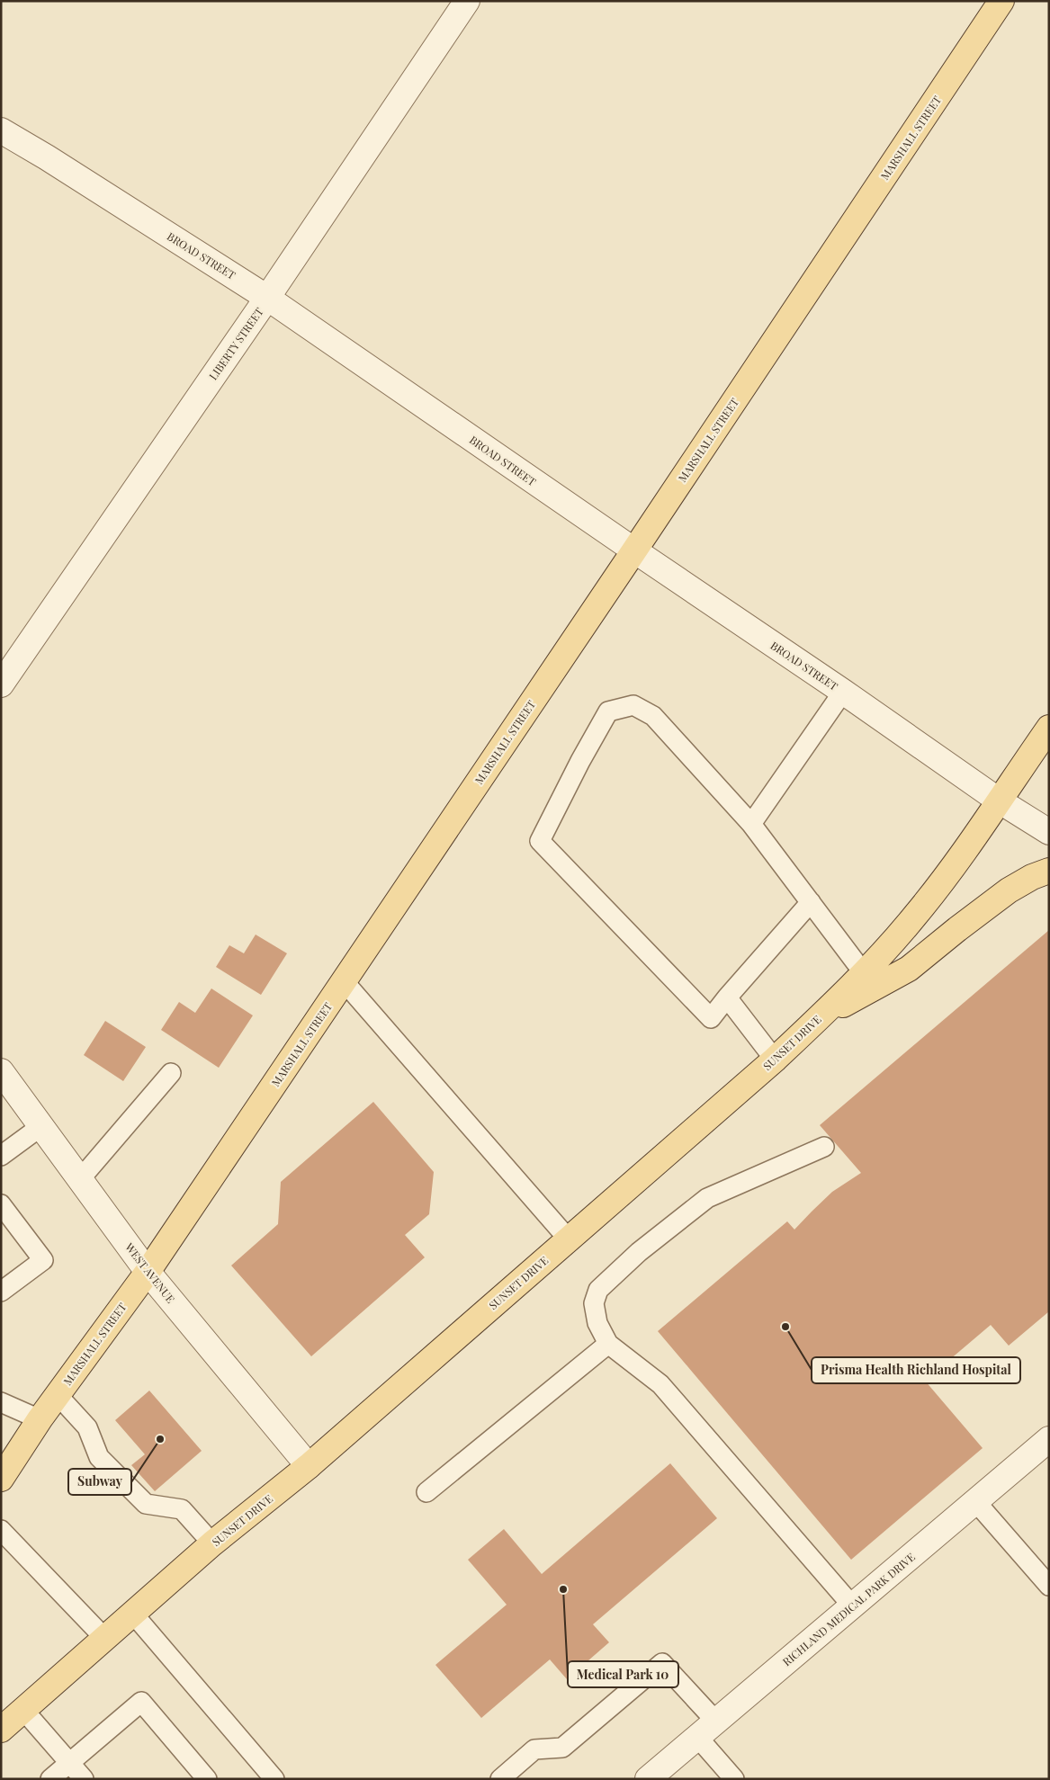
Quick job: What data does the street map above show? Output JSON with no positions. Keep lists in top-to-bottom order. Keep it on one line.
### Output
{"streets":{"main road":["MARSHALL STREET","SUNSET DRIVE"],"street":["BROAD STREET","LIBERTY STREET","WEST AVENUE","RICHLAND MEDICAL PARK DRIVE"]},"crossings":[["MARSHALL STREET","BROAD STREET"],["MARSHALL STREET","WEST AVENUE"],["BROAD STREET","LIBERTY STREET"],["BROAD STREET","SUNSET DRIVE"],["SUNSET DRIVE","WEST AVENUE"]],"places":["Prisma Health Richland Hospital","Subway","Medical Park 10"]}
